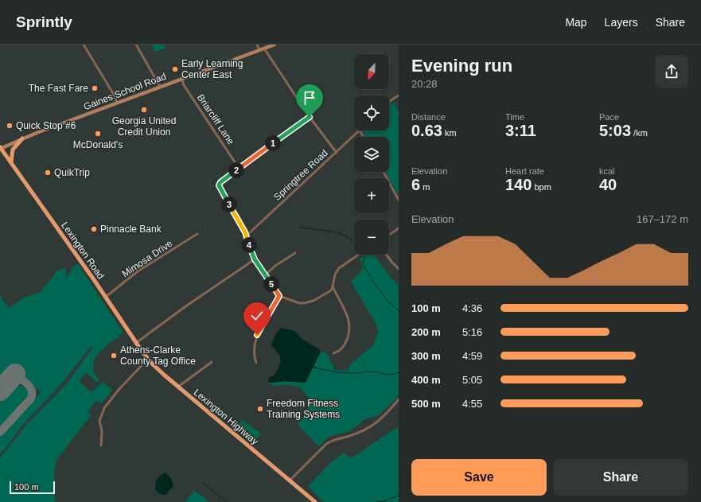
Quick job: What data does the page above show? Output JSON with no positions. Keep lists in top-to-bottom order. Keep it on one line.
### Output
{"streets":{"highway":["Lexington Road","Lexington Highway"],"main road":["Gaines School Road"],"street":["Briarcliff Lane","Springtree Road","Mimosa Drive"]},"crossings":[["Gaines School Road","Briarcliff Lane"],["Gaines School Road","Lexington Road"],["Lexington Road","Mimosa Drive"],["Lexington Road","Lexington Highway"]],"places":["Early Learning Center East","The Fast Fare","Georgia United Credit Union","Quick Stop #6","McDonald's","QuikTrip","Pinnacle Bank","Athens-Clarke County Tag Office","Freedom Fitness Training Systems"],"scale_bar":"100 m","north":"bottom","page":{"header":"Sprintly","nav":["Map","Layers","Share"],"heading":["Evening run","20:28"],"map_buttons":["+","−"],"stats":[["Distance","0.63 km"],["Time","3:11"],["Pace","5:03 /km"],["Elevation","6 m"],["Heart rate","140 bpm"],["kcal","40"]],"pins":["1","2","3","4","5"],"chart":["Elevation","167–172 m"],"list":[{"name":"100 m","note":"4:36"},{"name":"200 m","note":"5:16"},{"name":"300 m","note":"4:59"},{"name":"400 m","note":"5:05"},{"name":"500 m","note":"4:55"}],"buttons":["Save","Share"],"scale":"100 m"}}
